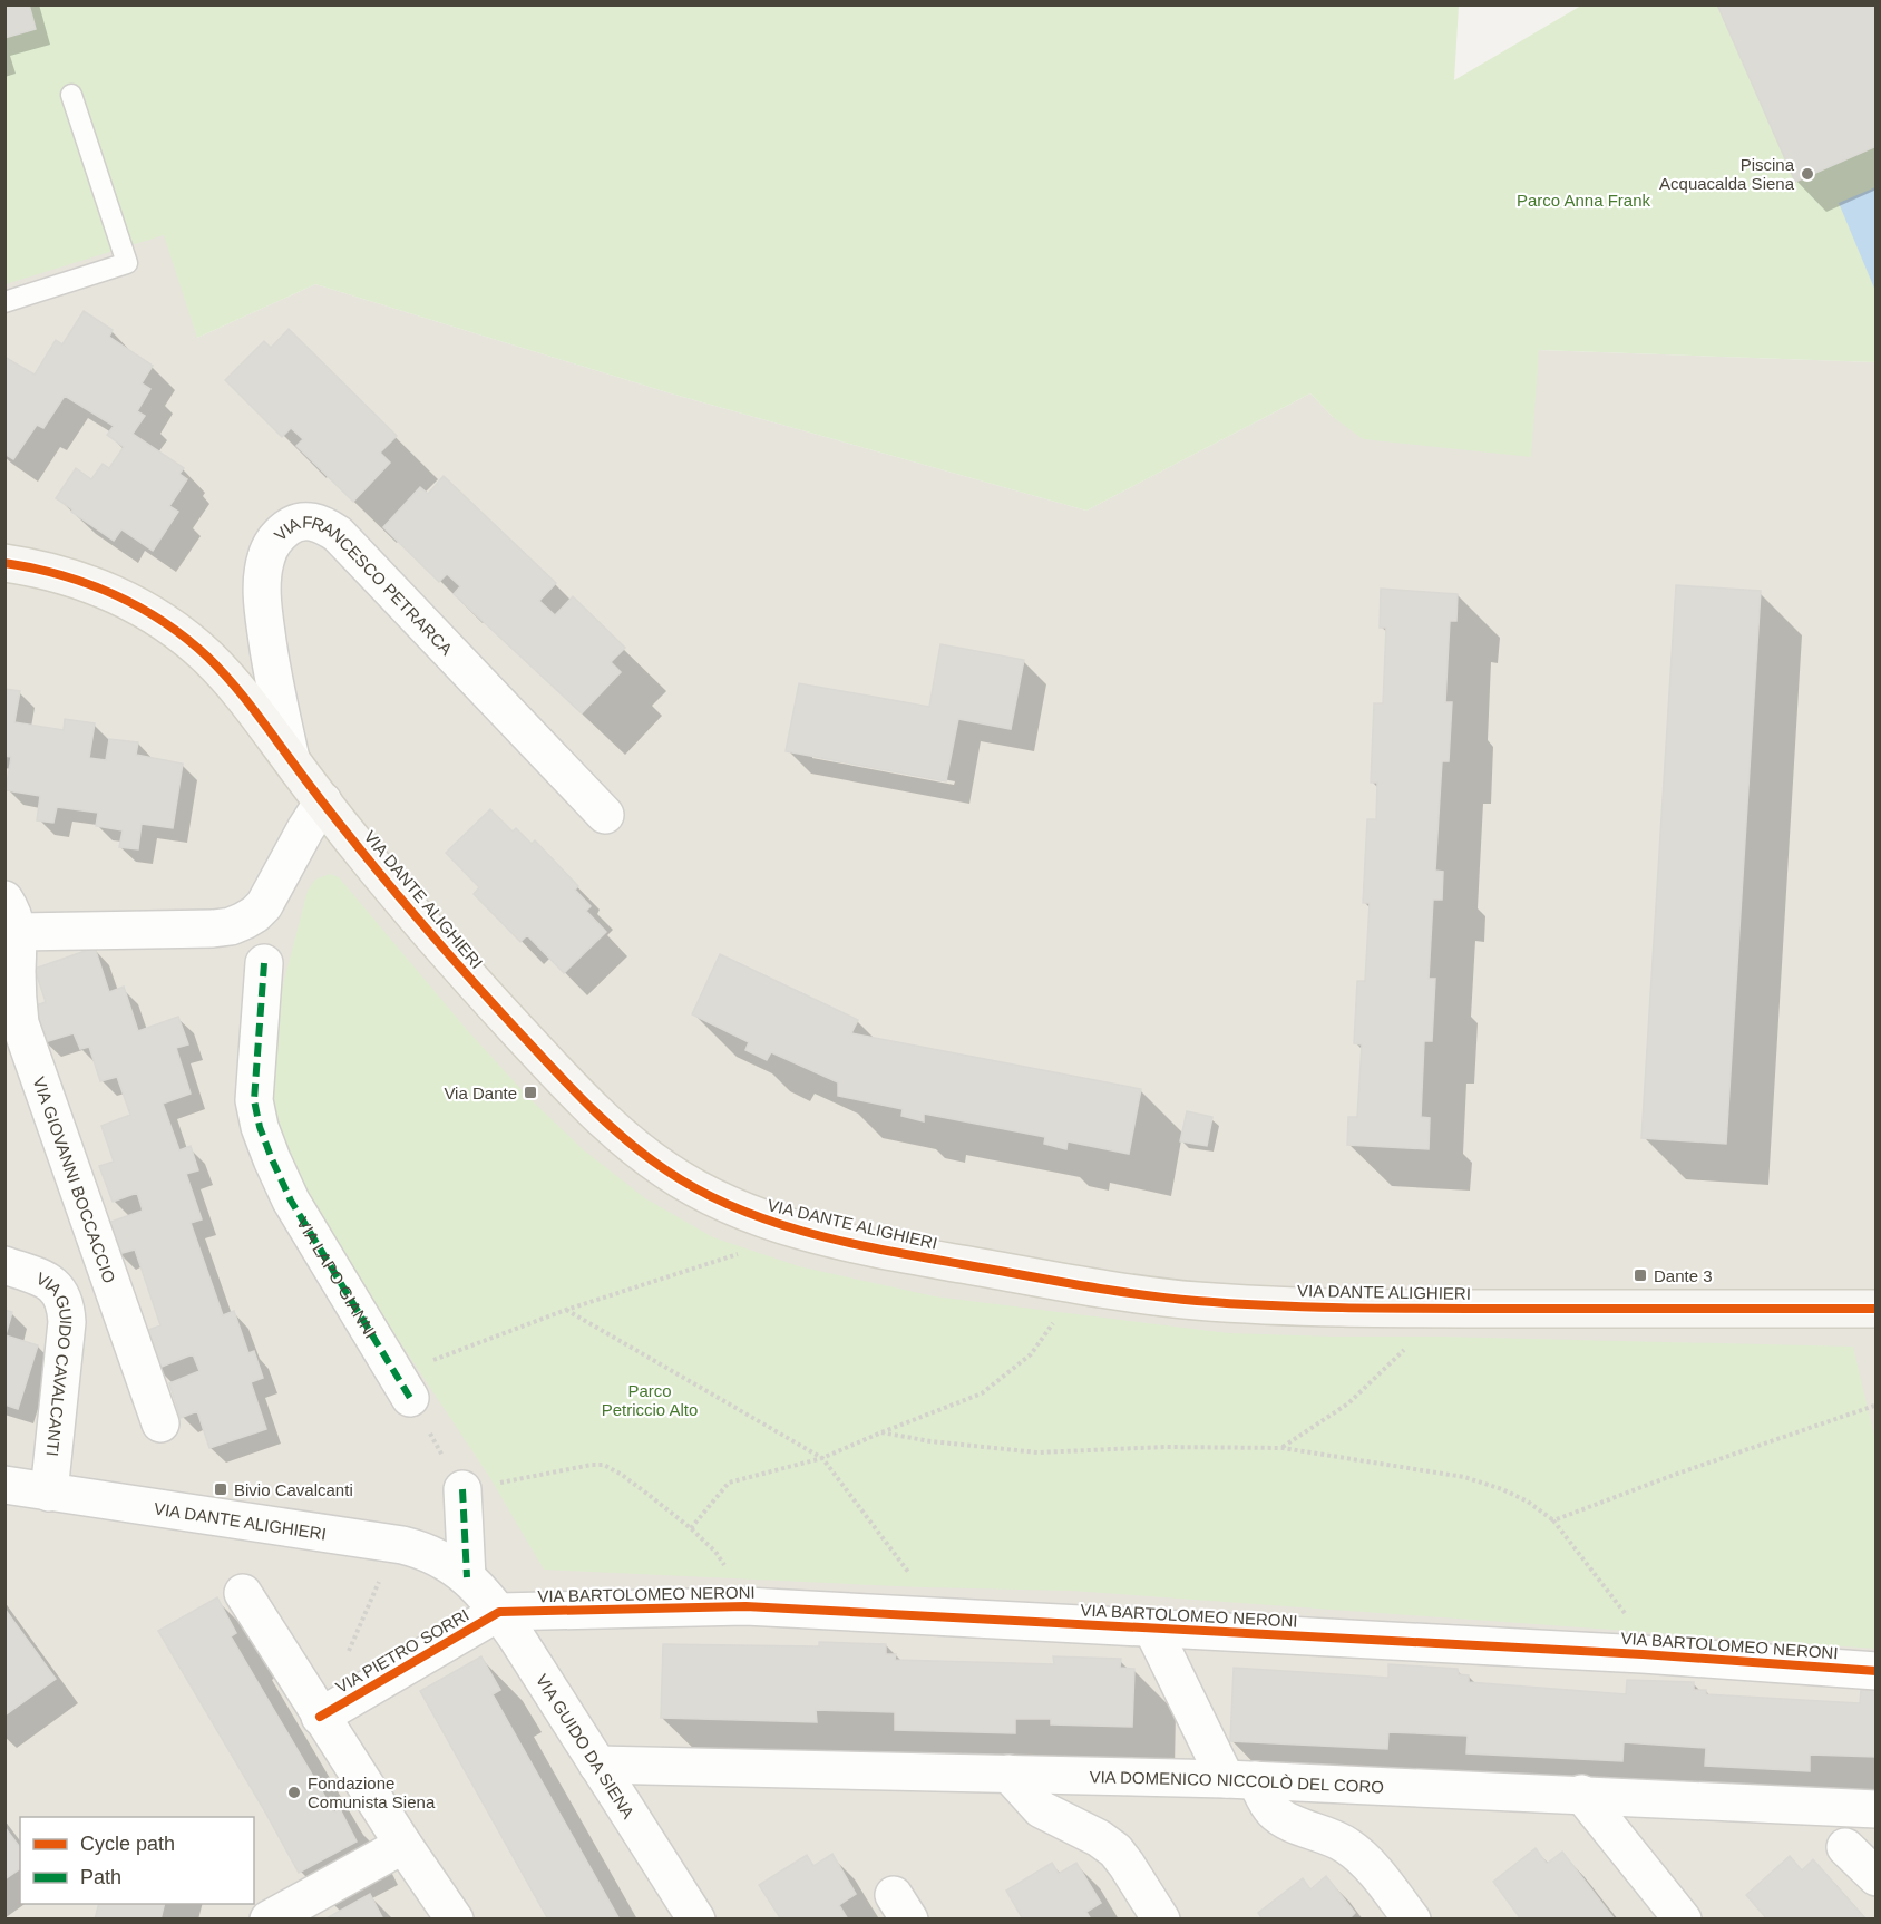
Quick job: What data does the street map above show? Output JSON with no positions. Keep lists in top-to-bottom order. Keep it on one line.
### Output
{"streets":{"street":["VIA FRANCESCO PETRARCA","VIA DANTE ALIGHIERI","VIA GIOVANNI BOCCACCIO","VIA LAPO GIANNI","VIA GUIDO CAVALCANTI","VIA BARTOLOMEO NERONI","VIA PIETRO SORRI","VIA GUIDO DA SIENA","VIA DOMENICO NICCOLÒ DEL CORO"]},"crossings":[["VIA FRANCESCO PETRARCA","VIA DANTE ALIGHIERI"],["VIA DANTE ALIGHIERI","VIA GIOVANNI BOCCACCIO"],["VIA DANTE ALIGHIERI","VIA GUIDO CAVALCANTI"],["VIA DANTE ALIGHIERI","VIA GUIDO DA SIENA"],["VIA BARTOLOMEO NERONI","VIA PIETRO SORRI"],["VIA BARTOLOMEO NERONI","VIA GUIDO DA SIENA"],["VIA PIETRO SORRI","VIA GUIDO DA SIENA"],["VIA GUIDO DA SIENA","VIA DOMENICO NICCOLÒ DEL CORO"]],"parks":["Parco Anna Frank","Parco Petriccio Alto"],"places":{"other":["Piscina Acquacalda Siena","Fondazione Comunista Siena"],"transit":["Via Dante","Dante 3","Bivio Cavalcanti"]},"legend":["Cycle path","Path"]}
